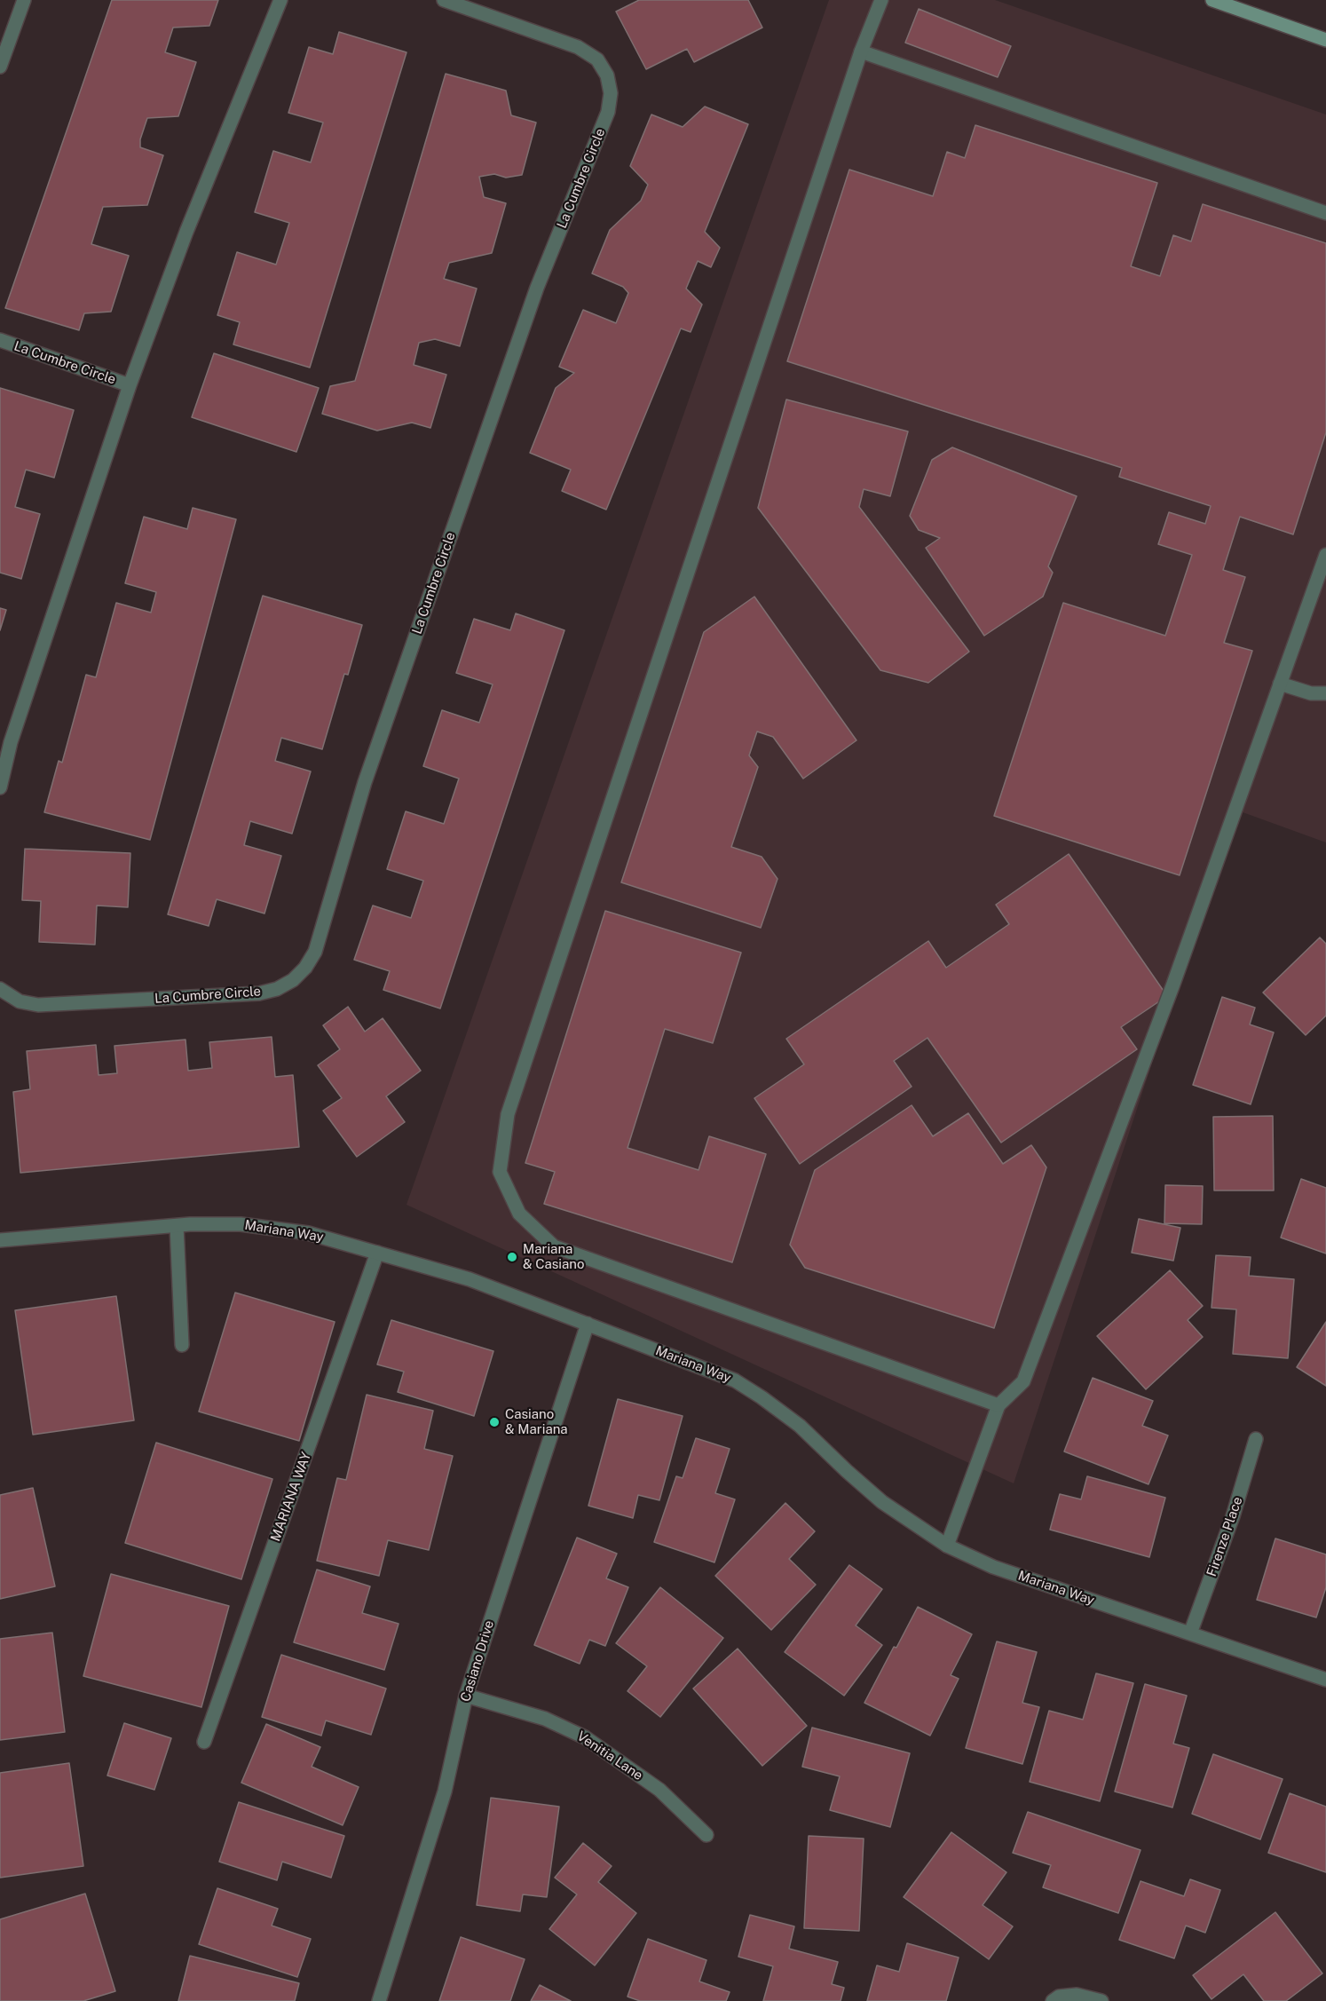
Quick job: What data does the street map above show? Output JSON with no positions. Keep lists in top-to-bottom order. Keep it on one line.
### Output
{"streets":{"street":["La Cumbre Circle","Mariana Way","MARIANA WAY","Firenze Place","Casiano Drive","Venitia Lane"]},"crossings":[["Mariana Way","MARIANA WAY"],["Mariana Way","Firenze Place"],["Mariana Way","Casiano Drive"],["Casiano Drive","Venitia Lane"]],"places":["Mariana & Casiano","Casiano & Mariana"]}
